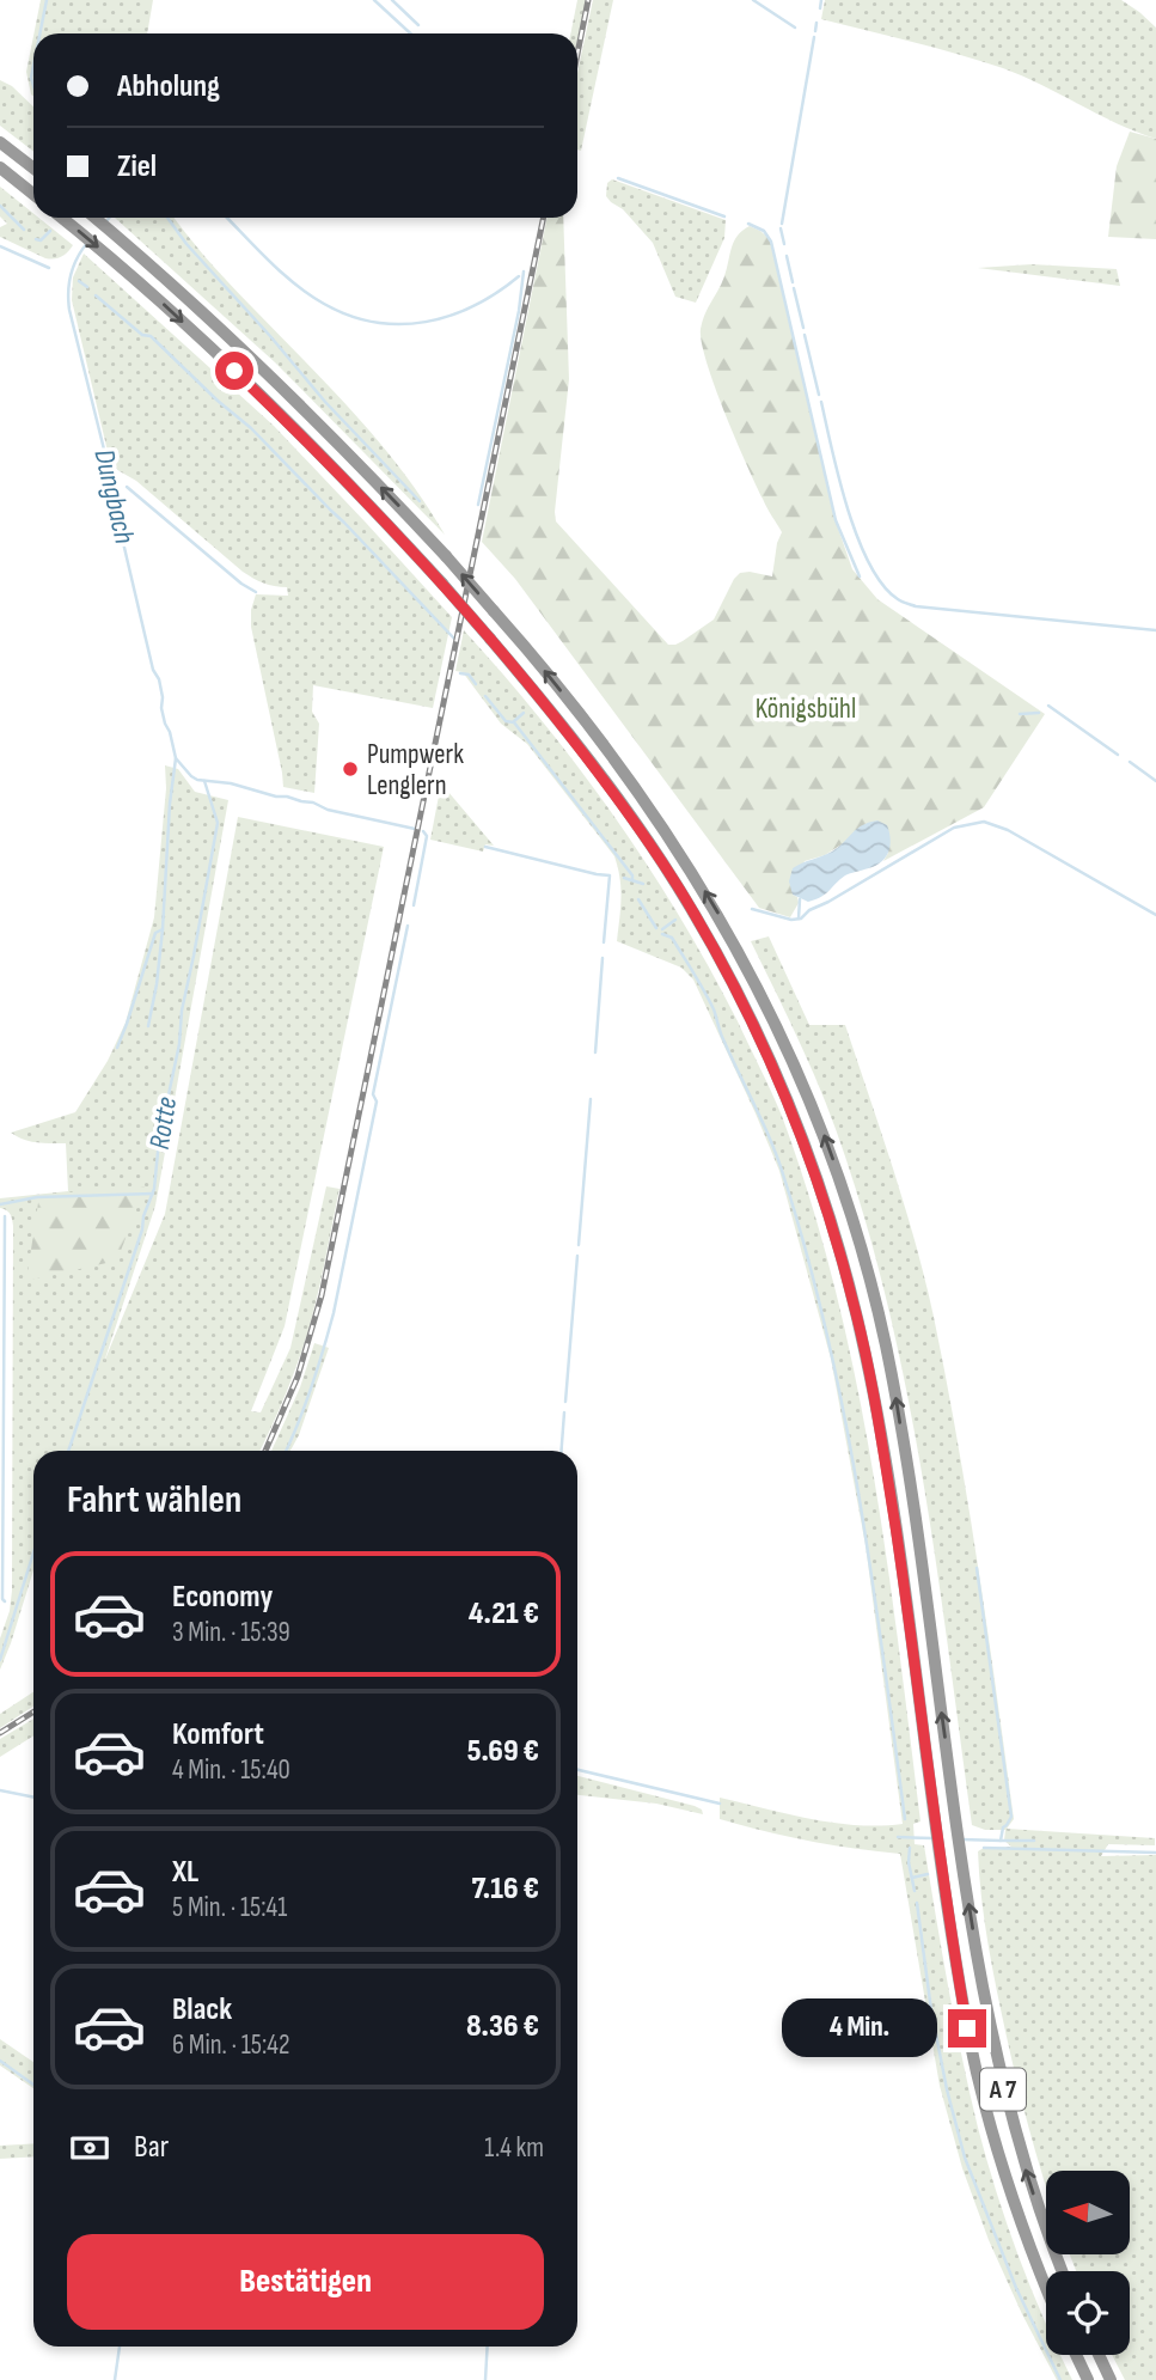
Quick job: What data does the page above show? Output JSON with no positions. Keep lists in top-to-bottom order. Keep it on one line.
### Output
{"streets":{"highway":["A 7"]},"water":["Dungbach","Rotte"],"parks":["Königsbühl"],"places":["Pumpwerk Lenglern"],"north":"left","page":{"banner":["Abholung","Ziel"],"heading":"Fahrt wählen","list":[{"name":"Economy","note":"3 Min. · 15:39","value":"4.21 €"},{"name":"Komfort","note":"4 Min. · 15:40","value":"5.69 €"},{"name":"XL","note":"5 Min. · 15:41","value":"7.16 €"},{"name":"Black","note":"6 Min. · 15:42","value":"8.36 €"}],"bubble":"4 Min.","pay":["Bar","1.4 km"],"buttons":"Bestätigen"}}
